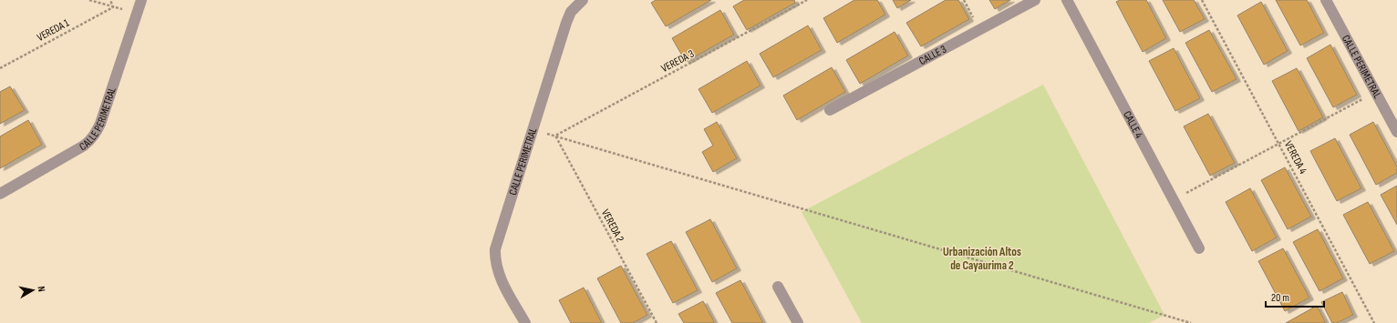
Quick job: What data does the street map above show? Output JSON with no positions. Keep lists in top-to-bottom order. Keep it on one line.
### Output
{"streets":{"street":["CALLE 3","CALLE PERIMETRAL","CALLE 4"],"path":["VEREDA 1","VEREDA 3","VEREDA 4","VEREDA 2"]},"crossings":[["VEREDA 3","VEREDA 2"]],"districts":["Urbanización Altos de Cayaurima 2"],"scale_bar":"20 m","north":"right"}
